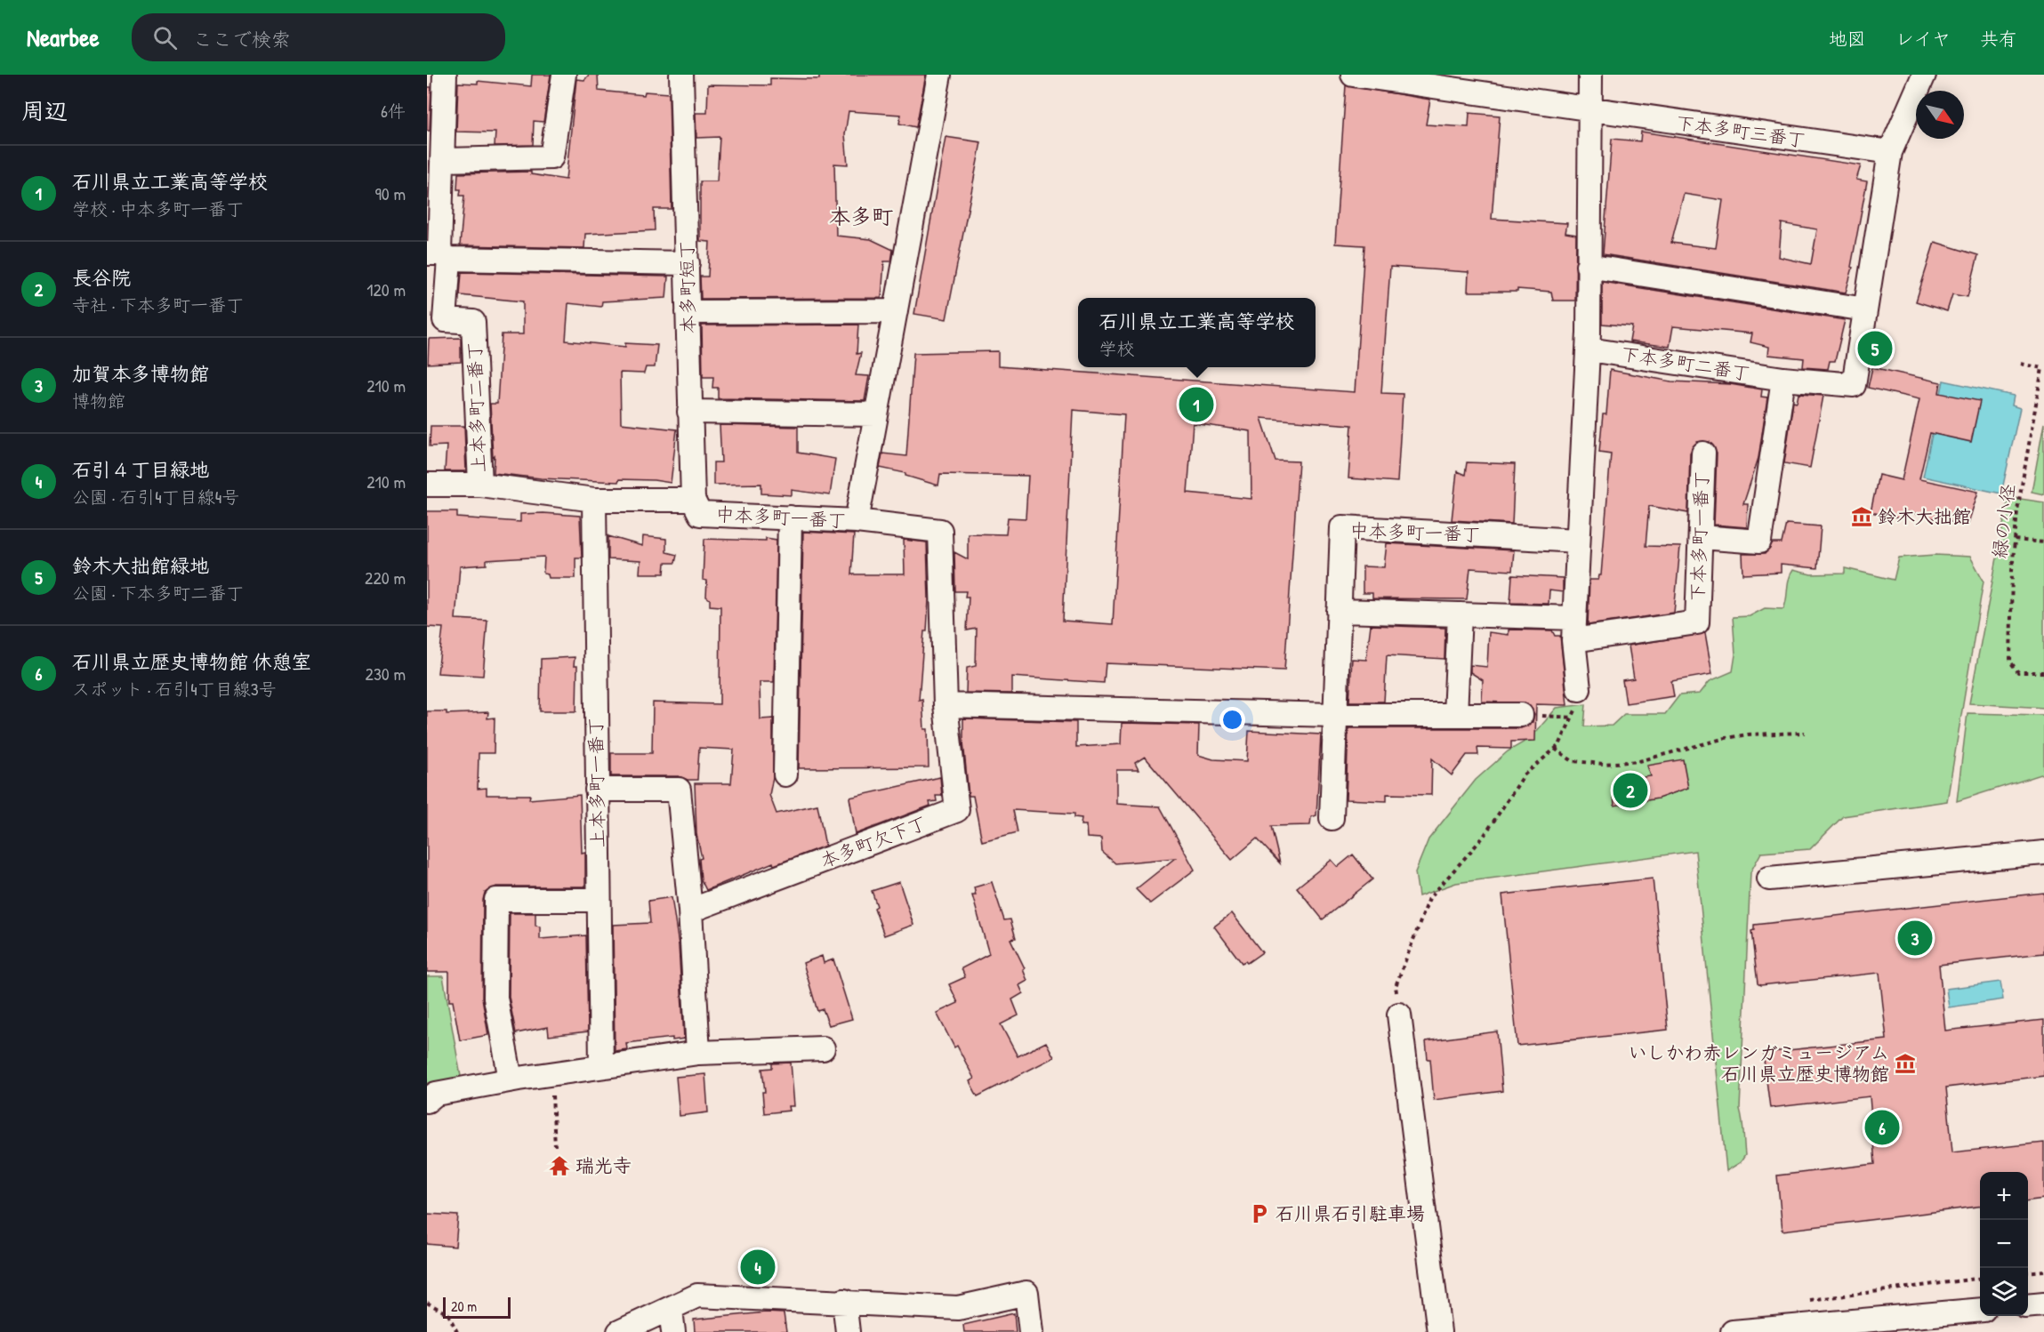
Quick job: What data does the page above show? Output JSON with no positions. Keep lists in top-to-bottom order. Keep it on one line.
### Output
{"streets":{"street":["下本多町三番丁","本多町短丁","下本多町二番丁","上本多町二番丁","中本多町一番丁","下本多町一番丁","上本多町一番丁","本多町欠下丁"],"path":["緑の小径"]},"crossings":[["本多町短丁","中本多町一番丁"],["上本多町二番丁","中本多町一番丁"],["中本多町一番丁","上本多町一番丁"],["中本多町一番丁","本多町欠下丁"]],"districts":["本多町"],"places":{"museum":["鈴木大拙館","いしかわ赤レンガミュージアム 石川県立歴史博物館"],"temple":["瑞光寺"],"parking":["石川県石引駐車場"]},"scale_bar":"20 m","north":"bottom right","page":{"header":"Nearbee","search":"ここで検索","nav":["地図","レイヤ","共有"],"heading":["周辺","6件"],"list":[{"mark":"1","name":"石川県立工業高等学校","note":"学校 · 中本多町一番丁","value":"90 m"},{"mark":"2","name":"長谷院","note":"寺社 · 下本多町一番丁","value":"120 m"},{"mark":"3","name":"加賀本多博物館","note":"博物館","value":"210 m"},{"mark":"4","name":"石引４丁目緑地","note":"公園 · 石引4丁目線4号","value":"210 m"},{"mark":"5","name":"鈴木大拙館緑地","note":"公園 · 下本多町二番丁","value":"220 m"},{"mark":"6","name":"石川県立歴史博物館 休憩室","note":"スポット · 石引4丁目線3号","value":"230 m"}],"popup":["石川県立工業高等学校","学校"],"pins":["5","1","2","3","6","4"],"map_buttons":["+","−"],"scale":"20 m"}}
